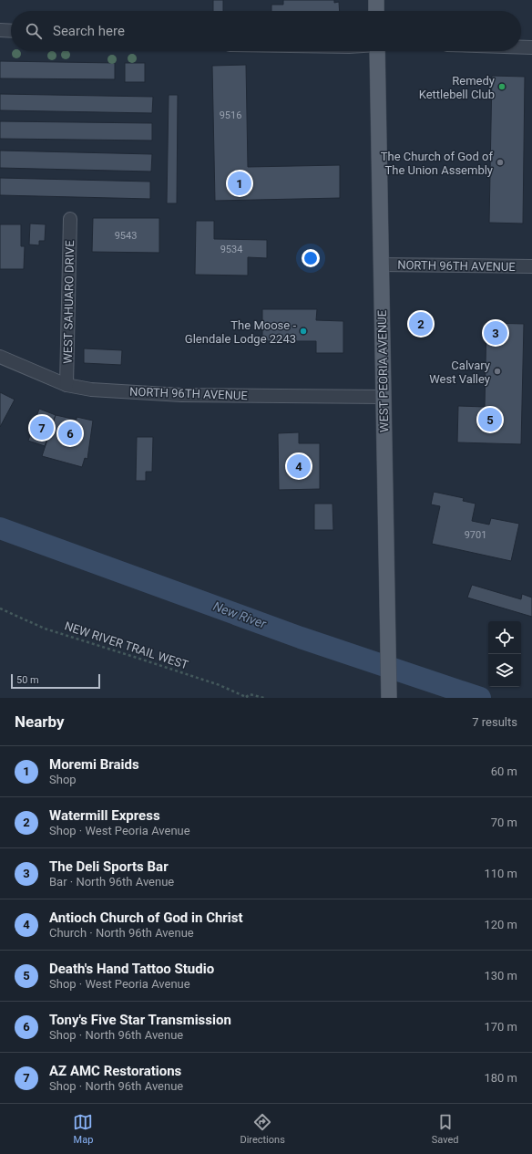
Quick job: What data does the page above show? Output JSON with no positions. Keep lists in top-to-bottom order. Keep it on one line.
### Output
{"streets":{"main road":["WEST PEORIA AVENUE"],"street":["NORTH 96TH AVENUE","WEST SAHUARO DRIVE"],"path":["NEW RIVER TRAIL WEST"]},"crossings":[["NORTH 96TH AVENUE","WEST SAHUARO DRIVE"],["NORTH 96TH AVENUE","WEST PEORIA AVENUE"]],"water":["New River"],"places":["Remedy Kettlebell Club","The Church of God of The Union Assembly","The Moose - Glendale Lodge 2243","Calvary West Valley"],"house_numbers":["9516","9543","9534","9701"],"scale_bar":"50 m","page":{"search":"Search here","pins":["1","2","3","5","7","6","4"],"scale":"50 m","heading":["Nearby","7 results"],"list":[{"mark":"1","name":"Moremi Braids","note":"Shop","value":"60 m"},{"mark":"2","name":"Watermill Express","note":"Shop · West Peoria Avenue","value":"70 m"},{"mark":"3","name":"The Deli Sports Bar","note":"Bar · North 96th Avenue","value":"110 m"},{"mark":"4","name":"Antioch Church of God in Christ","note":"Church · North 96th Avenue","value":"120 m"},{"mark":"5","name":"Death's Hand Tattoo Studio","note":"Shop · West Peoria Avenue","value":"130 m"},{"mark":"6","name":"Tony's Five Star Transmission","note":"Shop · North 96th Avenue","value":"170 m"},{"mark":"7","name":"AZ AMC Restorations","note":"Shop · North 96th Avenue","value":"180 m"}],"nav":["Map","Directions","Saved"]}}
